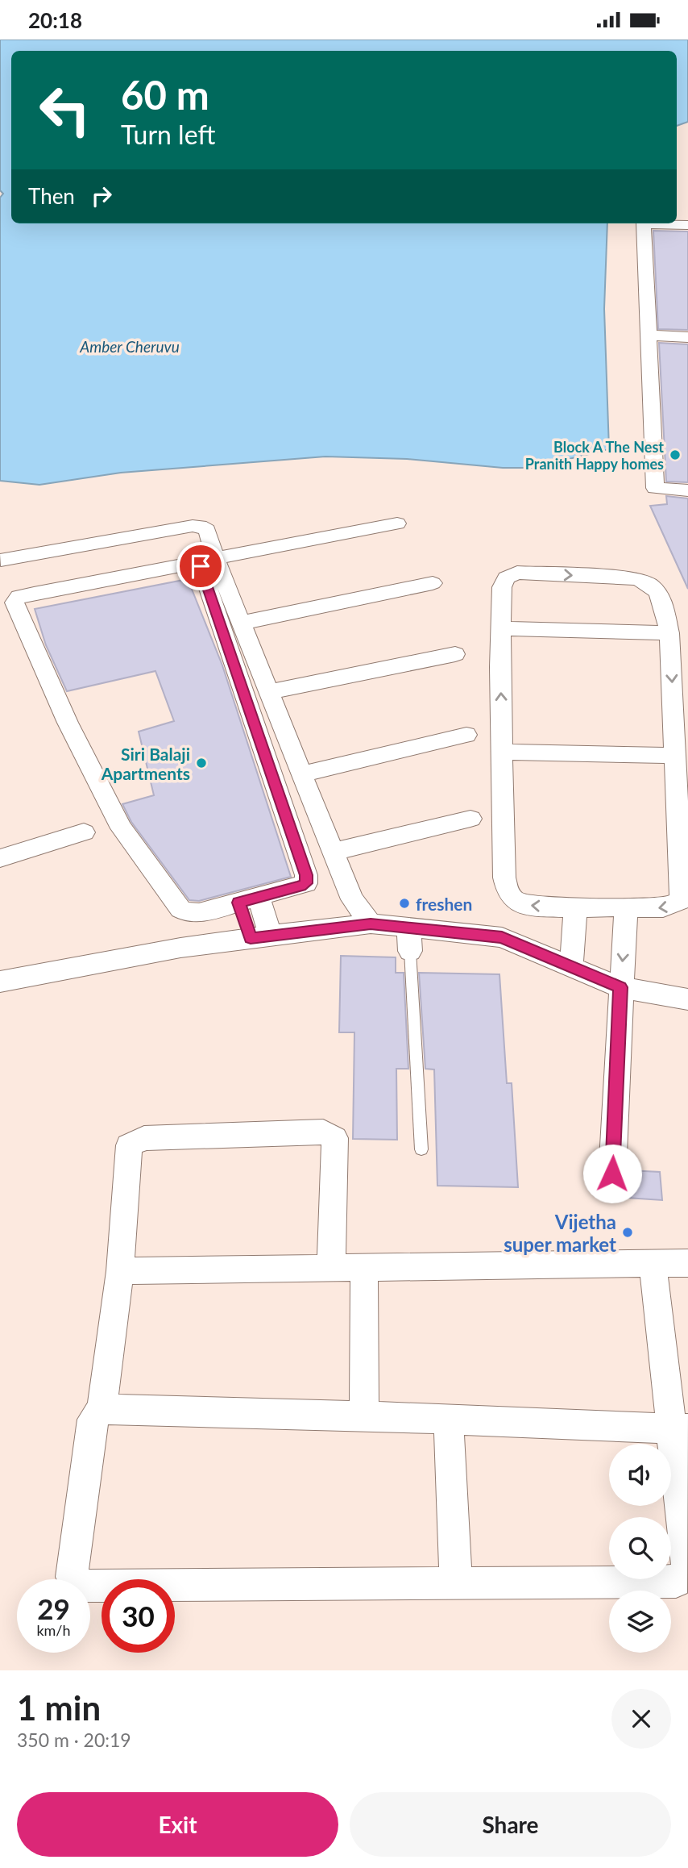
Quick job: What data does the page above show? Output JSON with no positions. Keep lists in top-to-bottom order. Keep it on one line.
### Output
{"water":["Amber Cheruvu"],"places":["Block A The Nest Pranith Happy homes","Siri Balaji Apartments","freshen","Vijetha super market"],"page":{"status":"20:18","turn":["60 m","Turn left"],"then":"Then","speed":"29 km/h","limit":"30","heading":["1 min","350 m · 20:19"],"buttons":["Exit","Share"]}}
